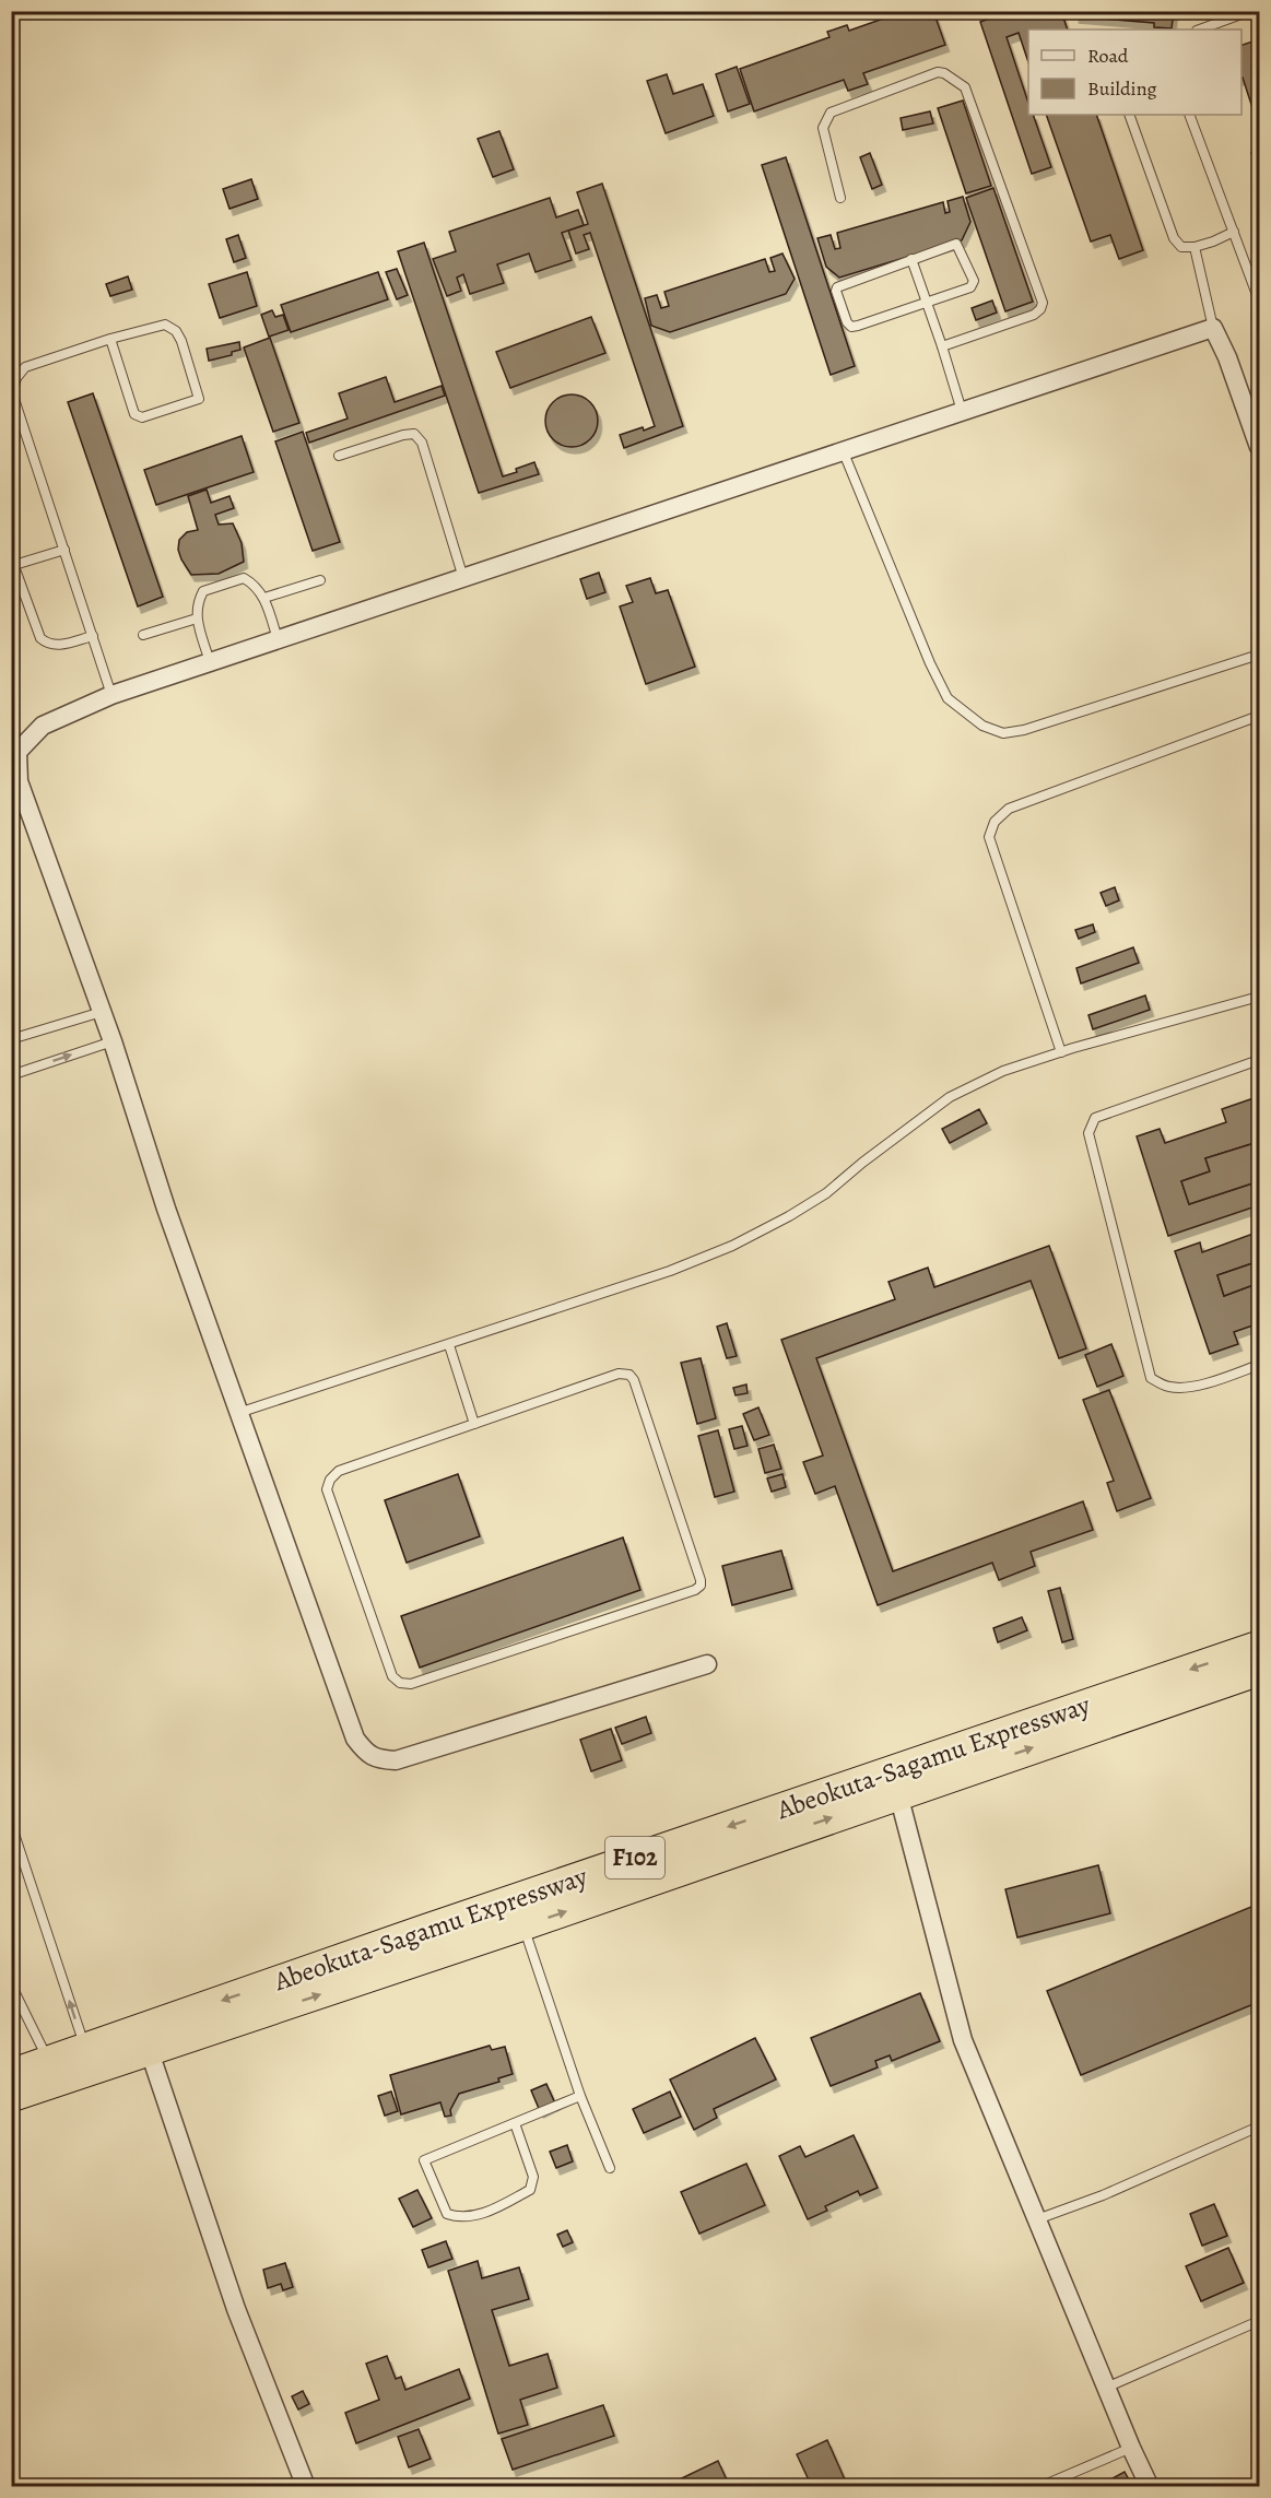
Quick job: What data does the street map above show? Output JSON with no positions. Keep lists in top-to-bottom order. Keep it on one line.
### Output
{"streets":{"highway":["Abeokuta-Sagamu Expressway","F102"]},"legend":["Road","Building"]}
